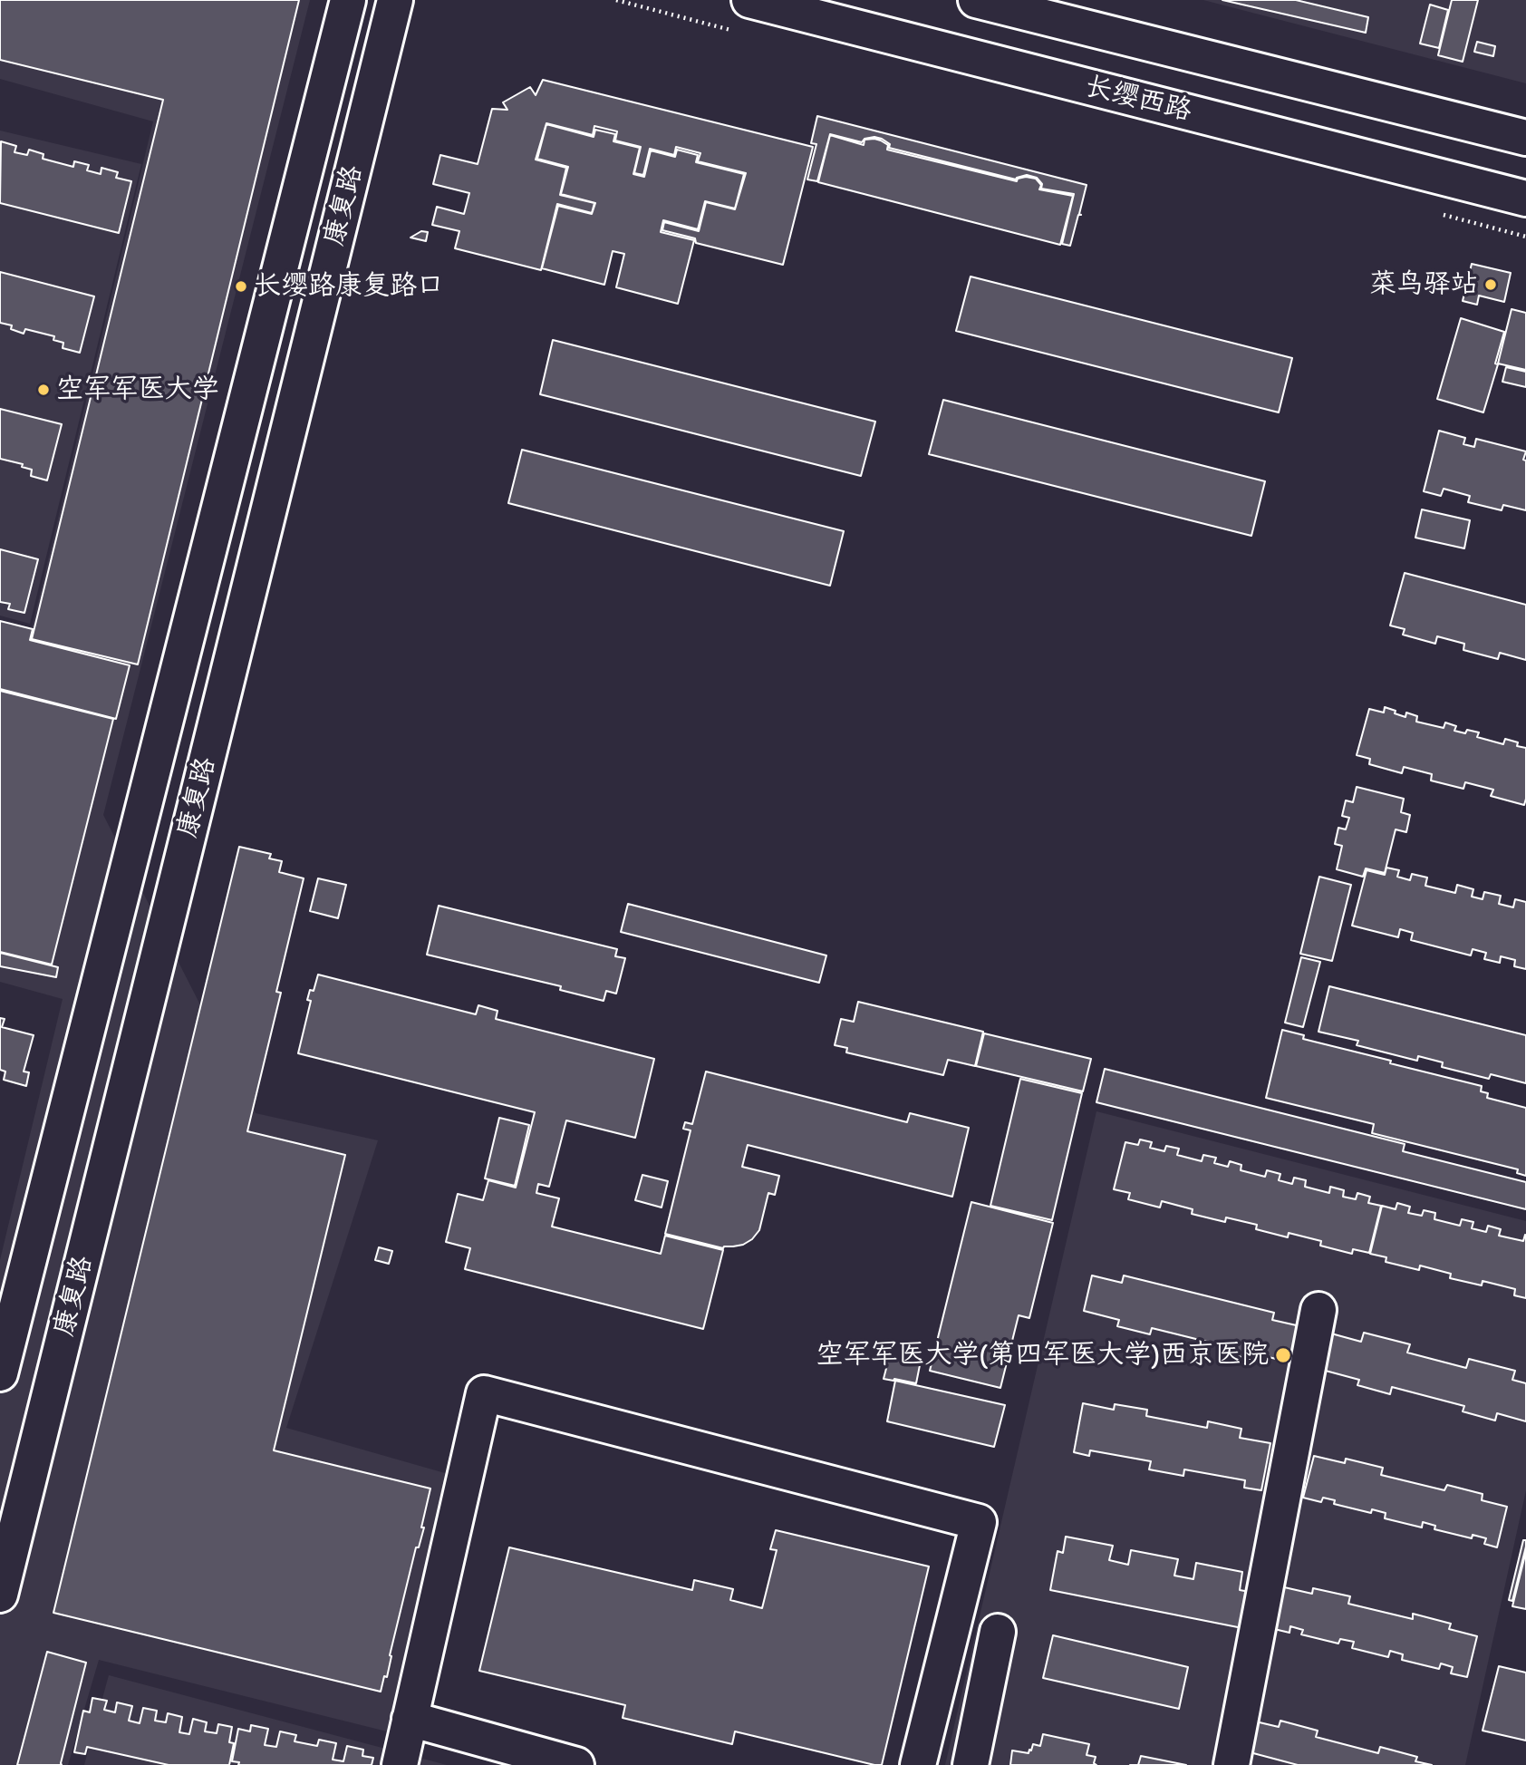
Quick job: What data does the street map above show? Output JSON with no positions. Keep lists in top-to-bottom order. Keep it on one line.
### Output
{"streets":{"main road":["长缨西路","康复路"]},"places":["菜鸟驿站","长缨路康复路口","空军军医大学","空军军医大学(第四军医大学)西京医院"]}
